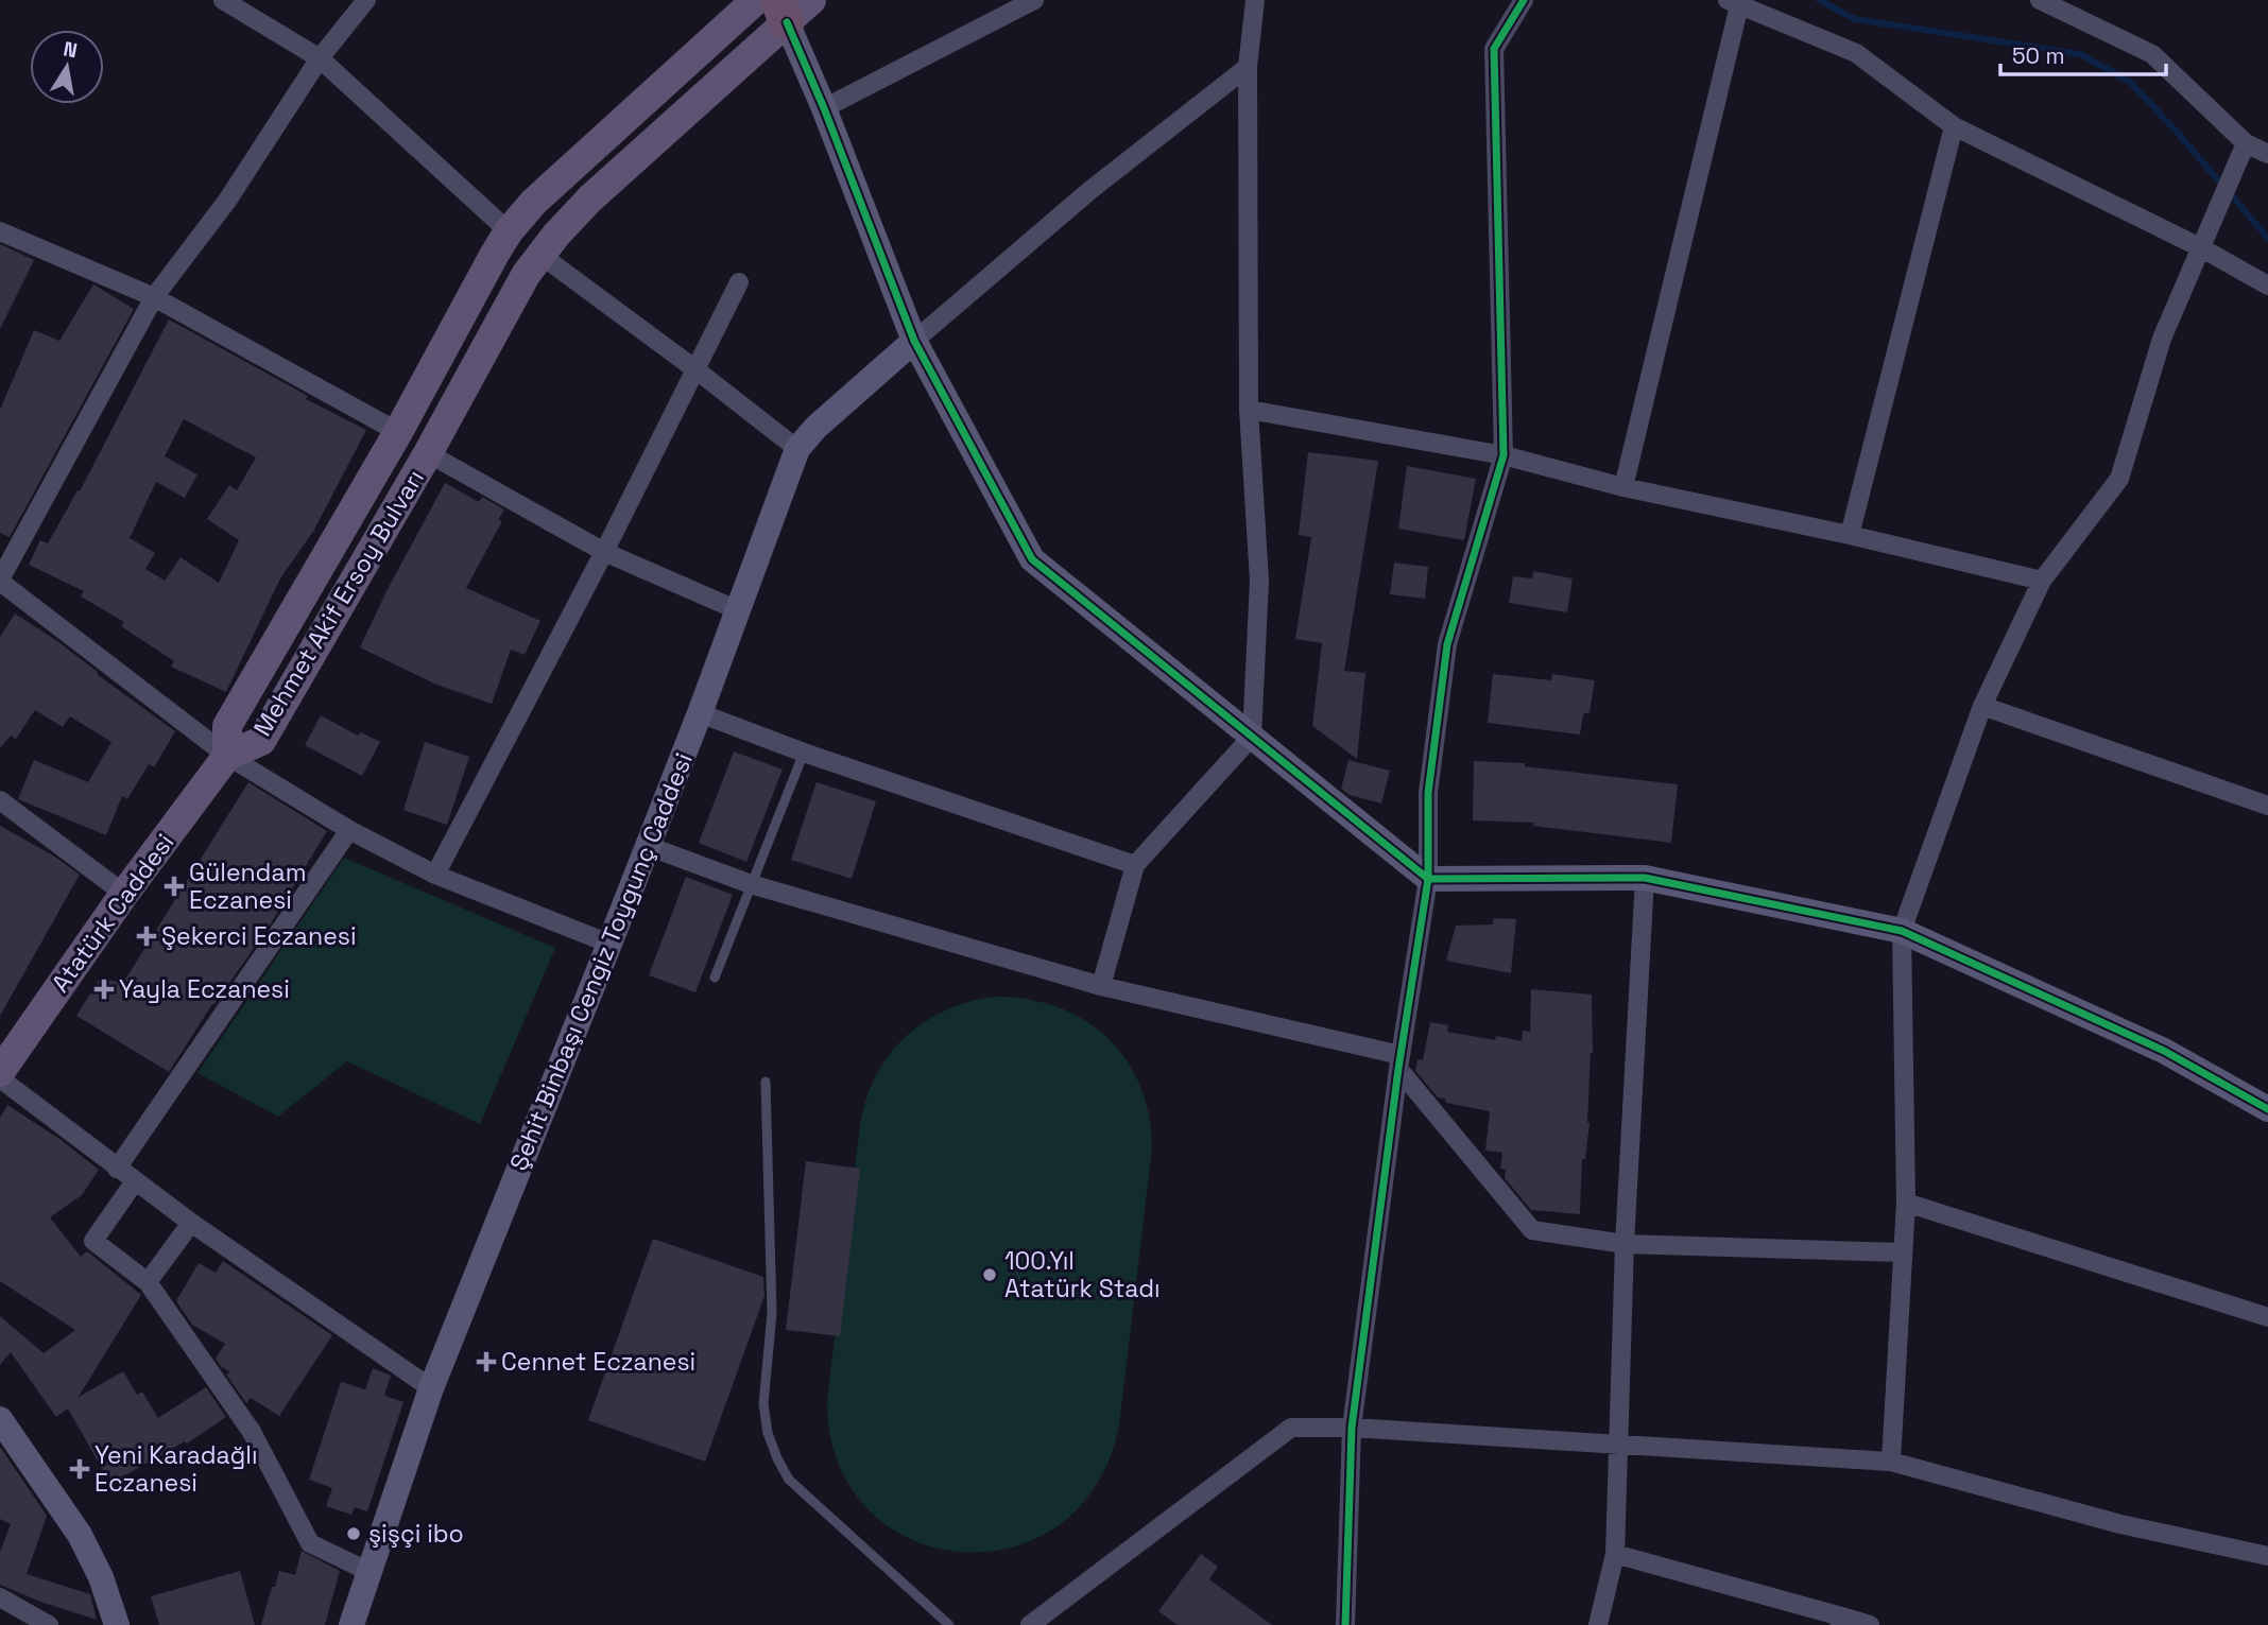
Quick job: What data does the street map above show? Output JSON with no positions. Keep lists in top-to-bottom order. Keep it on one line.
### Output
{"streets":{"main road":["Mehmet Akif Ersoy Bulvarı","Atatürk Caddesi"],"street":["Şehit Binbaşı Cengiz Toygunç Caddesi"]},"crossings":[["Mehmet Akif Ersoy Bulvarı","Atatürk Caddesi"]],"places":{"health":["Gülendam Eczanesi","Şekerci Eczanesi","Yayla Eczanesi","Cennet Eczanesi","Yeni Karadağlı Eczanesi"],"other":["100.Yıl Atatürk Stadı","şişçi ibo"]},"scale_bar":"50 m","north":"top"}
